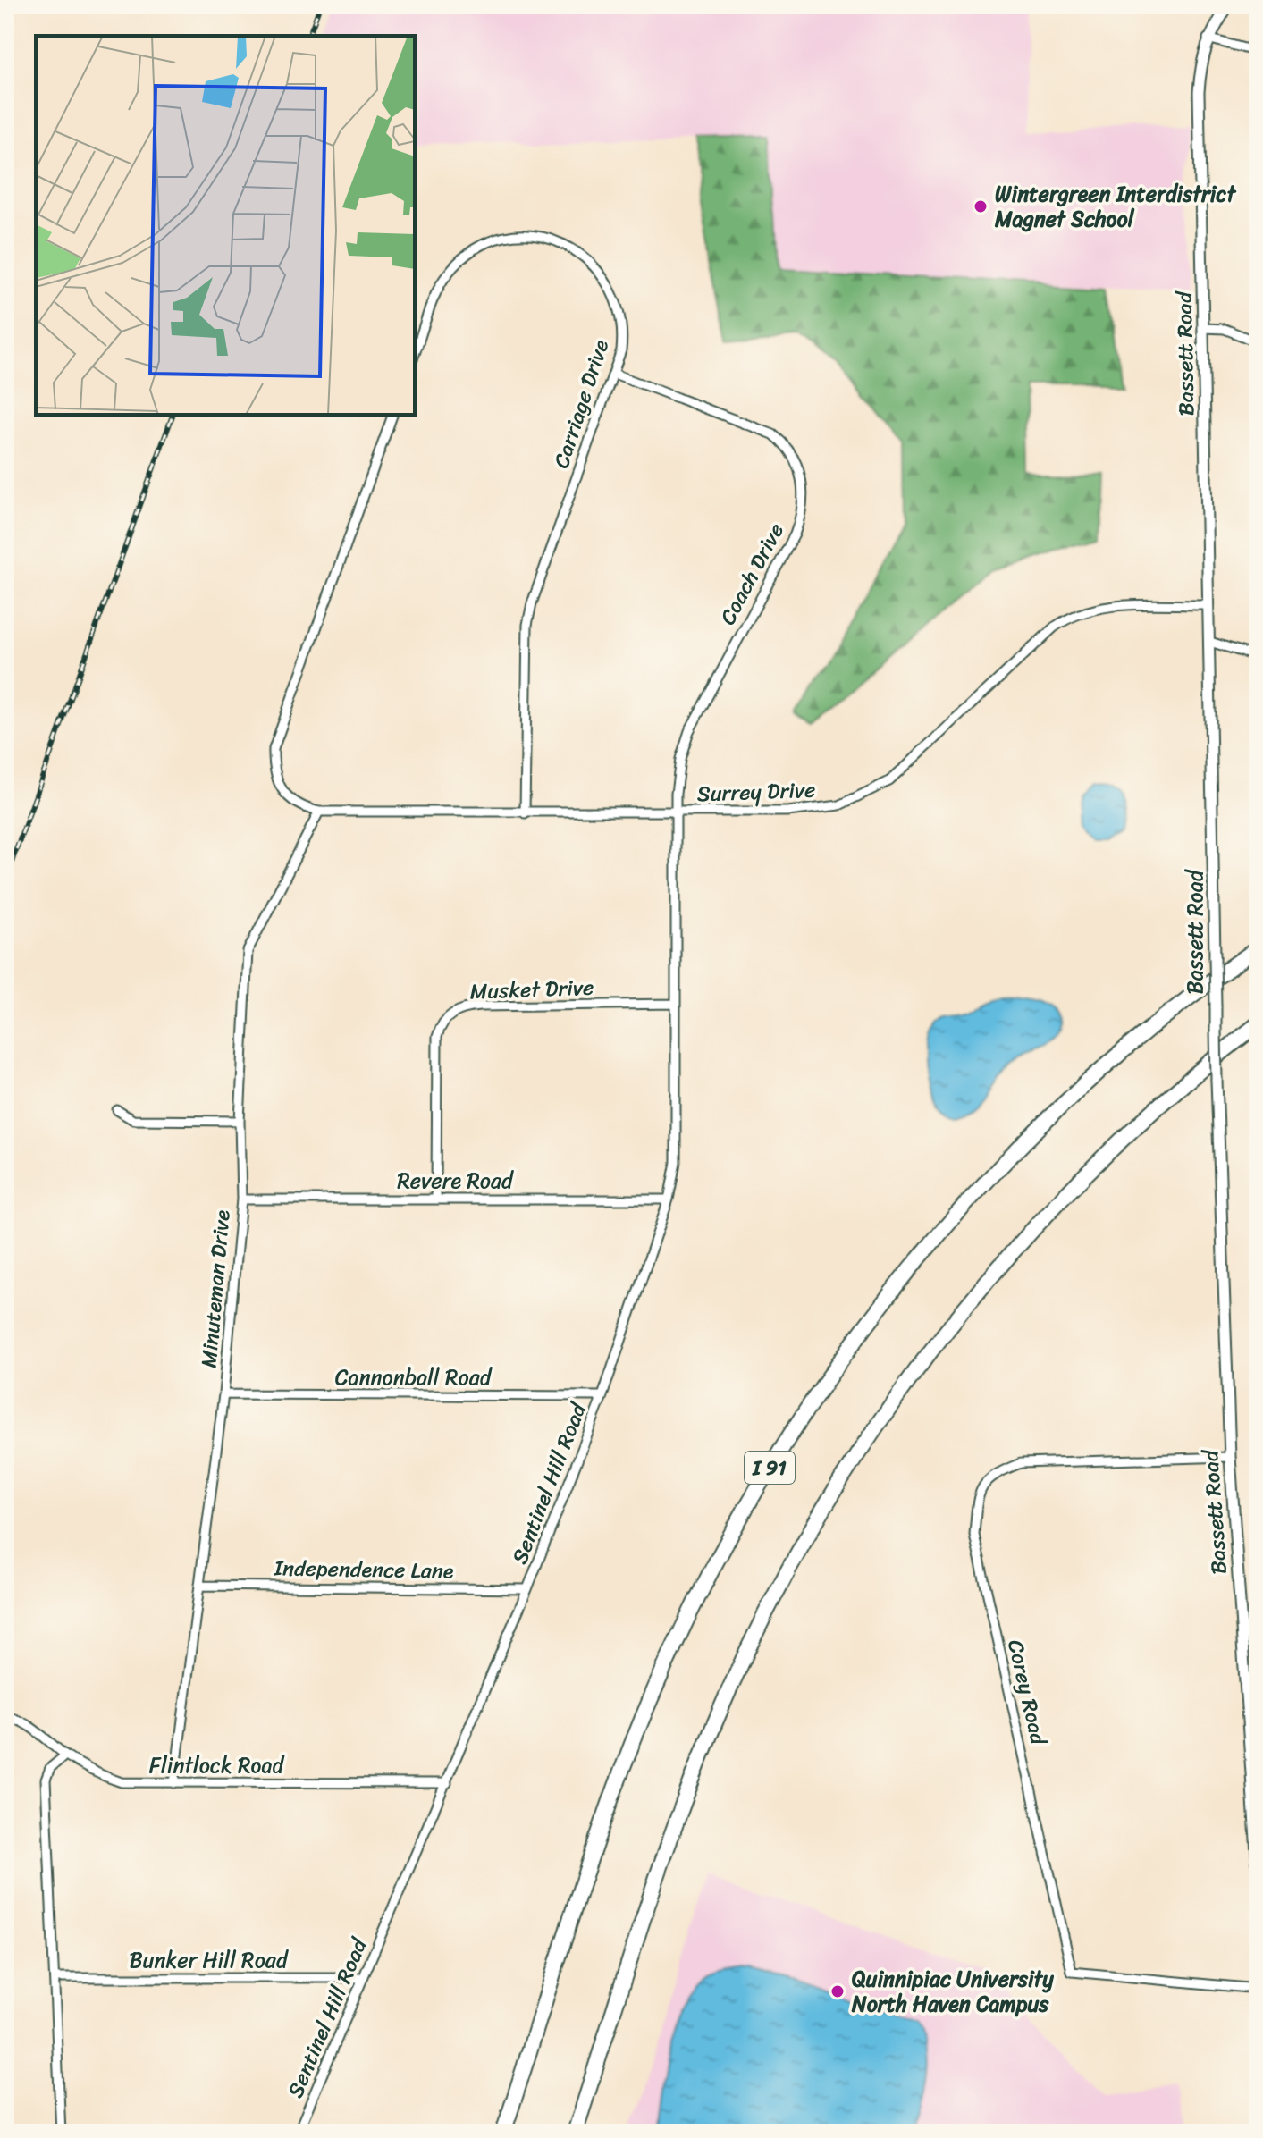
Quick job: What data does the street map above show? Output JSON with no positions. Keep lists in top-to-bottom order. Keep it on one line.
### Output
{"streets":{"highway":["I 91"],"street":["Bassett Road","Carriage Drive","Coach Drive","Surrey Drive","Musket Drive","Revere Road","Minuteman Drive","Cannonball Road","Sentinel Hill Road","Independence Lane","Corey Road","Flintlock Road","Bunker Hill Road"]},"crossings":[["Bassett Road","Surrey Drive"],["Bassett Road","Corey Road"],["Carriage Drive","Coach Drive"],["Carriage Drive","Surrey Drive"],["Coach Drive","Surrey Drive"],["Coach Drive","Sentinel Hill Road"],["Surrey Drive","Minuteman Drive"],["Surrey Drive","Sentinel Hill Road"],["Musket Drive","Revere Road"],["Musket Drive","Sentinel Hill Road"],["Revere Road","Minuteman Drive"],["Revere Road","Sentinel Hill Road"],["Minuteman Drive","Cannonball Road"],["Minuteman Drive","Independence Lane"],["Minuteman Drive","Flintlock Road"],["Cannonball Road","Sentinel Hill Road"],["Sentinel Hill Road","Independence Lane"],["Sentinel Hill Road","Flintlock Road"],["Sentinel Hill Road","Bunker Hill Road"]],"places":["Wintergreen Interdistrict Magnet School","Quinnipiac University North Haven Campus"]}
